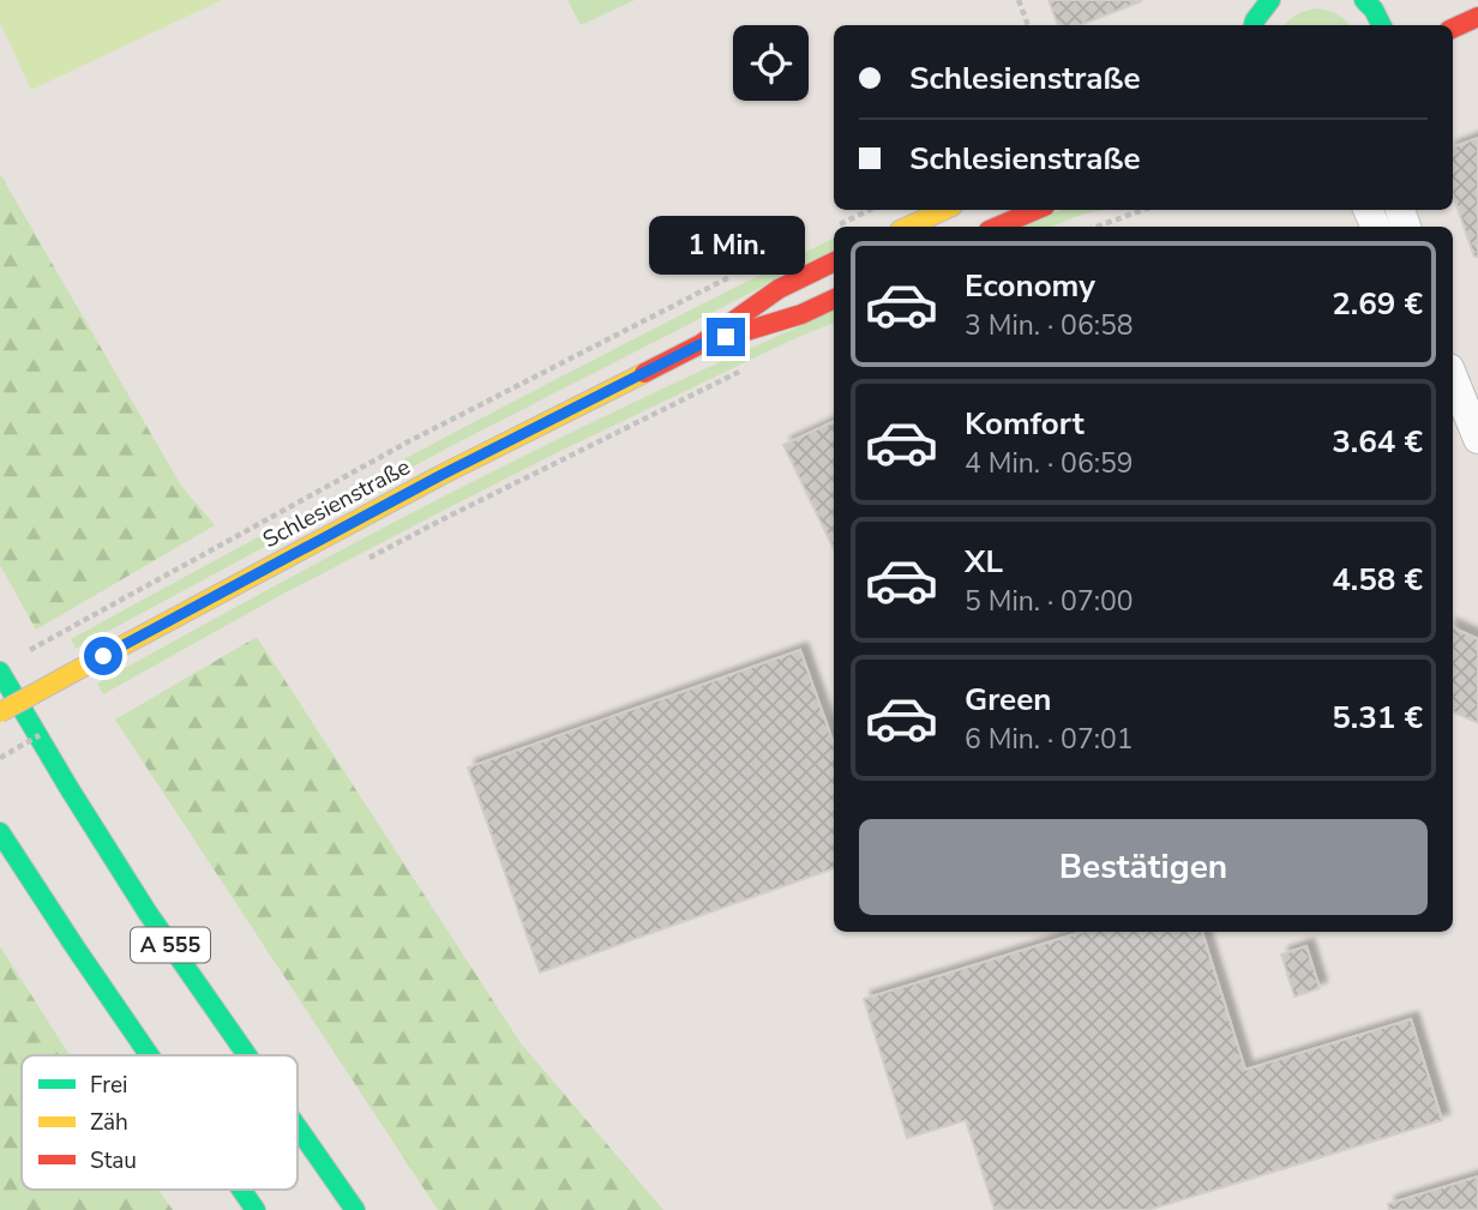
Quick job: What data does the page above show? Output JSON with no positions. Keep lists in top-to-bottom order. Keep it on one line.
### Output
{"streets":{"main road":["Schlesienstraße","A 555"]},"legend":["Frei","Zäh","Stau"],"page":{"banner":["Schlesienstraße","Schlesienstraße"],"bubble":"1 Min.","list":[{"name":"Economy","note":"3 Min. · 06:58","value":"2.69 €"},{"name":"Komfort","note":"4 Min. · 06:59","value":"3.64 €"},{"name":"XL","note":"5 Min. · 07:00","value":"4.58 €"},{"name":"Green","note":"6 Min. · 07:01","value":"5.31 €"}],"buttons":"Bestätigen"}}
